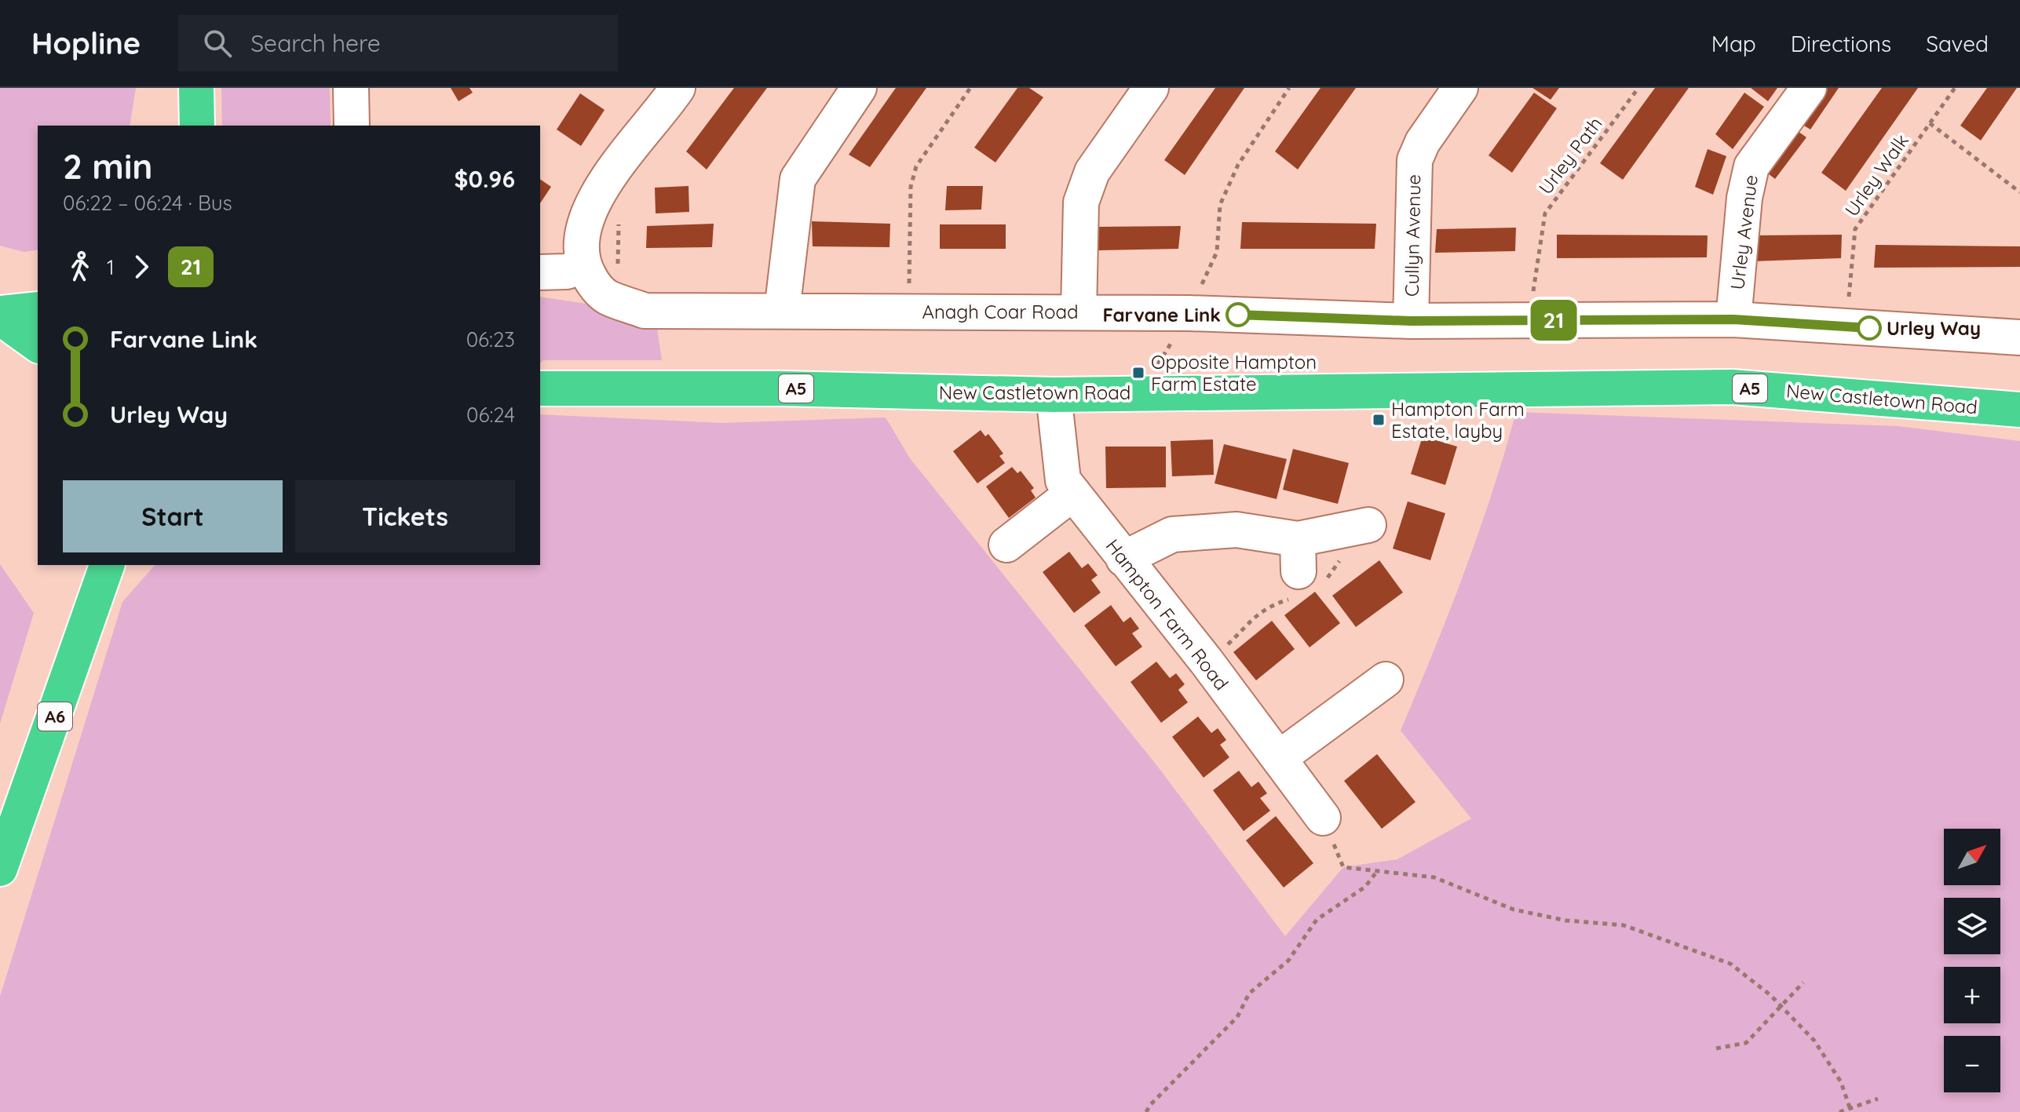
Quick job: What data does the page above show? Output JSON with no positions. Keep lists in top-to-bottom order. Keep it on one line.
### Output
{"streets":{"highway":["A5","New Castletown Road","A6"],"street":["Urley Avenue","Cullyn Avenue","Anagh Coar Road","Hampton Farm Road"],"path":["Urley Path","Urley Walk"]},"crossings":[["Urley Path","Anagh Coar Road"],["Urley Walk","Anagh Coar Road"],["Urley Avenue","Anagh Coar Road"],["Cullyn Avenue","Anagh Coar Road"],["New Castletown Road","Hampton Farm Road"]],"places":{"other":["Farvane Link","Urley Way"],"transit":["Opposite Hampton Farm Estate","Hampton Farm Estate, layby"]},"lines":["bus line 21"],"north":"top right","page":{"header":"Hopline","search":"Search here","nav":["Map","Directions","Saved"],"on_map":"21","heading":["2 min","06:22 – 06:24 · Bus","$0.96"],"legs":["1","21"],"list":[{"name":"Farvane Link","value":"06:23"},{"name":"Urley Way","value":"06:24"}],"buttons":["Start","Tickets"],"map_buttons":["+","−"]}}
